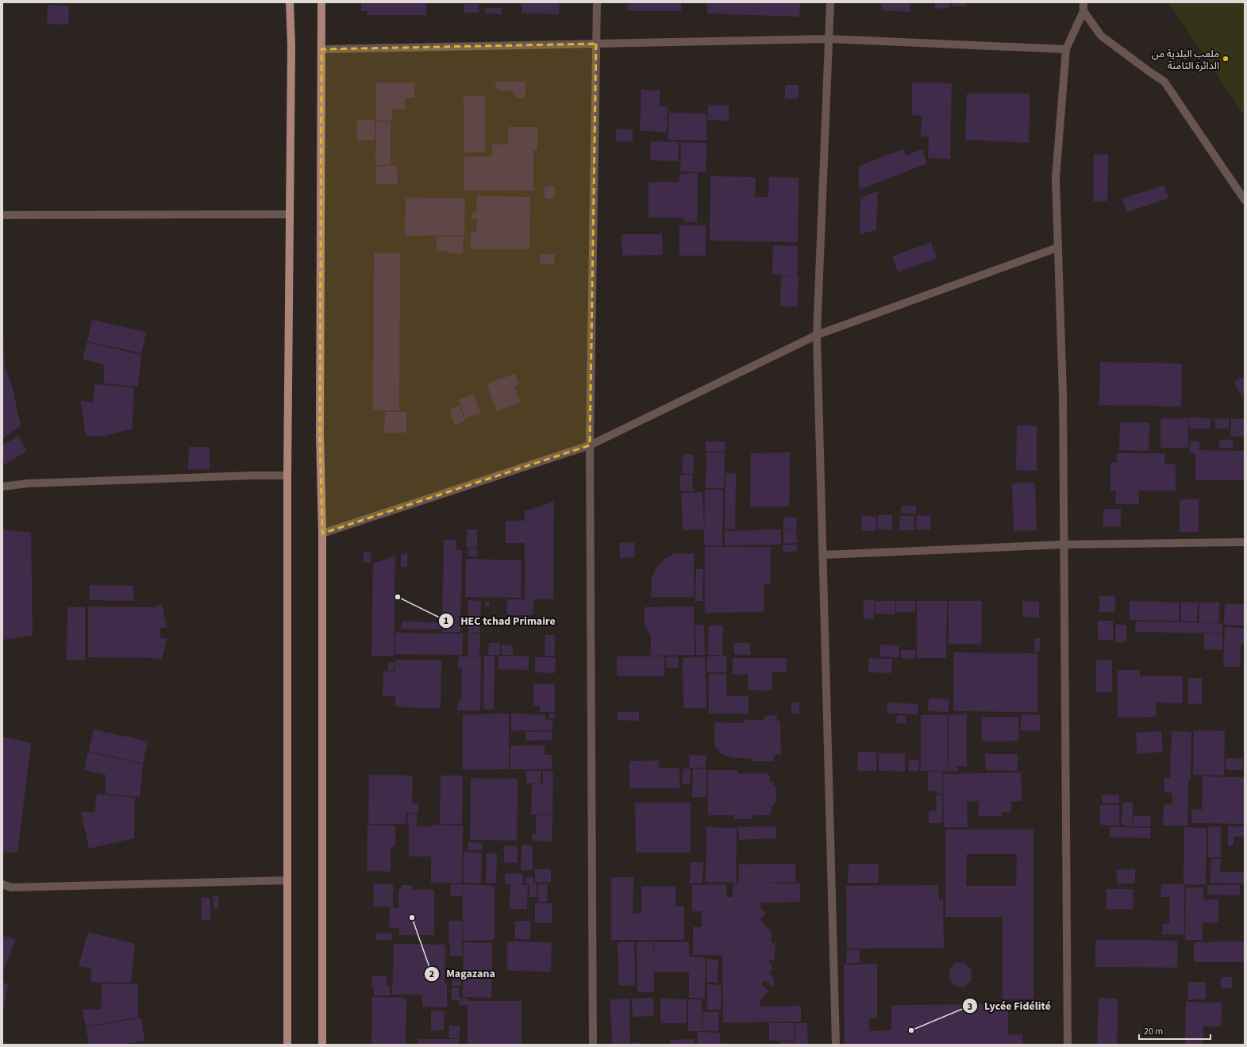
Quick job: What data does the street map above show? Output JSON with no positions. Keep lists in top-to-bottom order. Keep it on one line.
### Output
{"places":["ملعب البلدية من الدائرة الثامنة","HEC tchad Primaire","Magazana","Lycée Fidélité"],"scale_bar":"20 m"}
